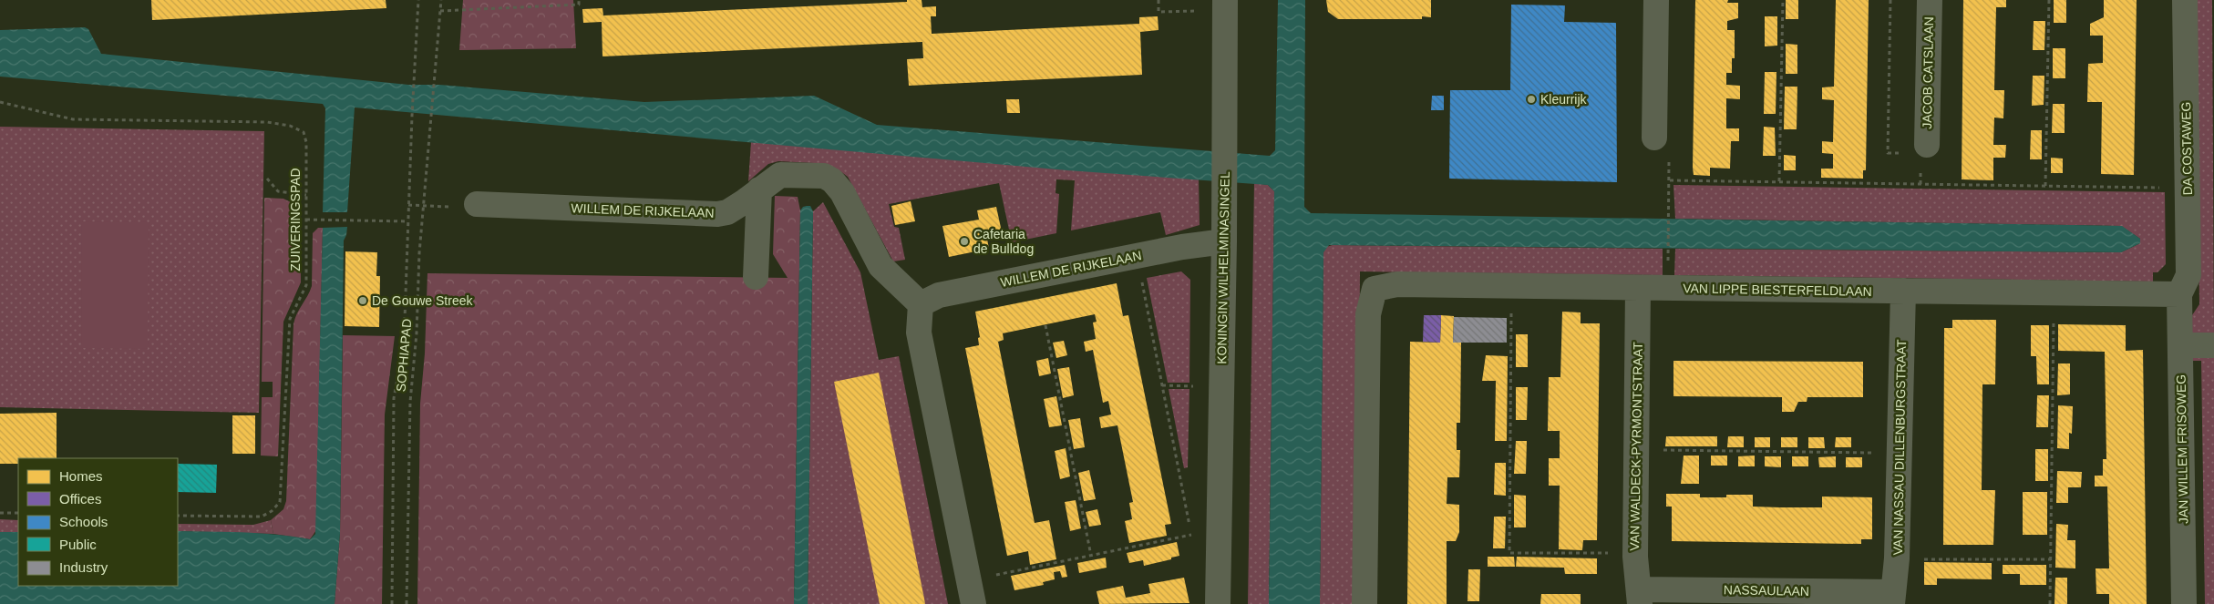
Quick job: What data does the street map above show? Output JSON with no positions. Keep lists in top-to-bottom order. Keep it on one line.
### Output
{"streets":{"street":["JACOB CATSLAAN","DA COSTAWEG","WILLEM DE RIJKELAAN","KONINGIN WILHELMINASINGEL","VAN LIPPE BIESTERFELDLAAN","VAN WALDECK-PYRMONTSTRAAT","VAN NASSAU DILLENBURGSTRAAT","JAN WILLEM FRISOWEG","NASSAULAAN"],"path":["ZUIVERINGSPAD","SOPHIAPAD"]},"crossings":[["DA COSTAWEG","VAN LIPPE BIESTERFELDLAAN"],["DA COSTAWEG","JAN WILLEM FRISOWEG"],["WILLEM DE RIJKELAAN","KONINGIN WILHELMINASINGEL"],["VAN LIPPE BIESTERFELDLAAN","VAN WALDECK-PYRMONTSTRAAT"],["VAN LIPPE BIESTERFELDLAAN","VAN NASSAU DILLENBURGSTRAAT"],["VAN LIPPE BIESTERFELDLAAN","JAN WILLEM FRISOWEG"],["VAN WALDECK-PYRMONTSTRAAT","NASSAULAAN"],["VAN NASSAU DILLENBURGSTRAAT","NASSAULAAN"]],"places":["Kleurrijk","Cafetaria de Bulldog","De Gouwe Streek"],"legend":["Homes","Offices","Schools","Public","Industry"]}
